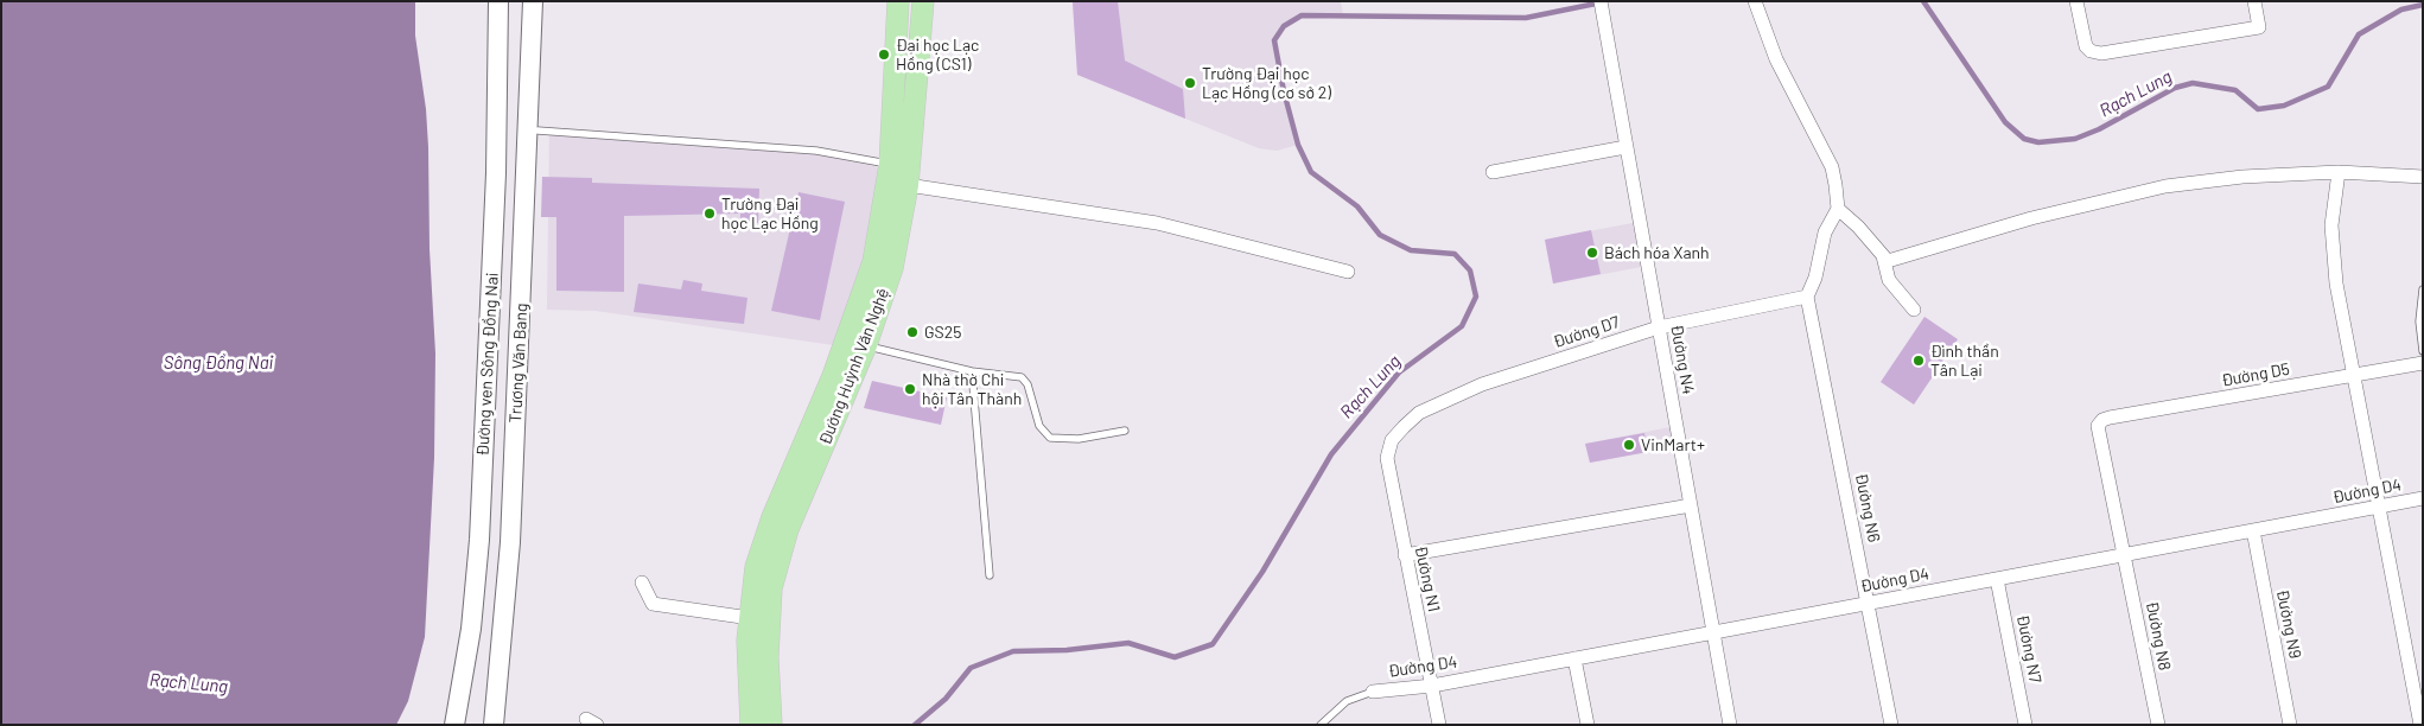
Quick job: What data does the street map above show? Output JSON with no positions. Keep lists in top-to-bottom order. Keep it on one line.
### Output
{"streets":{"main road":["Trương Văn Bang","Đường ven Sông Đồng Nai","Đường Huỳnh Văn Nghệ"],"street":["Đường D7","Đường N4","Đường D5","Đường D4","Đường N6","Đường N1","Đường N9","Đường N8","Đường N7"]},"crossings":[["Đường D7","Đường N4"],["Đường D7","Đường N6"],["Đường D7","Đường N1"],["Đường N4","Đường D4"],["Đường D5","Đường N8"],["Đường D4","Đường N6"],["Đường D4","Đường N1"],["Đường D4","Đường N9"],["Đường D4","Đường N8"],["Đường D4","Đường N7"]],"water":["Rạch Lung","Sông Đồng Nai"],"places":["Đại học Lạc Hồng (CS1)","Trường Đại học Lạc Hồng (cơ sở 2)","Trường Đại học Lạc Hồng","Bách hóa Xanh","GS25","Đình thần Tân Lại","Nhà thờ Chi hội Tân Thành","VinMart+"]}
